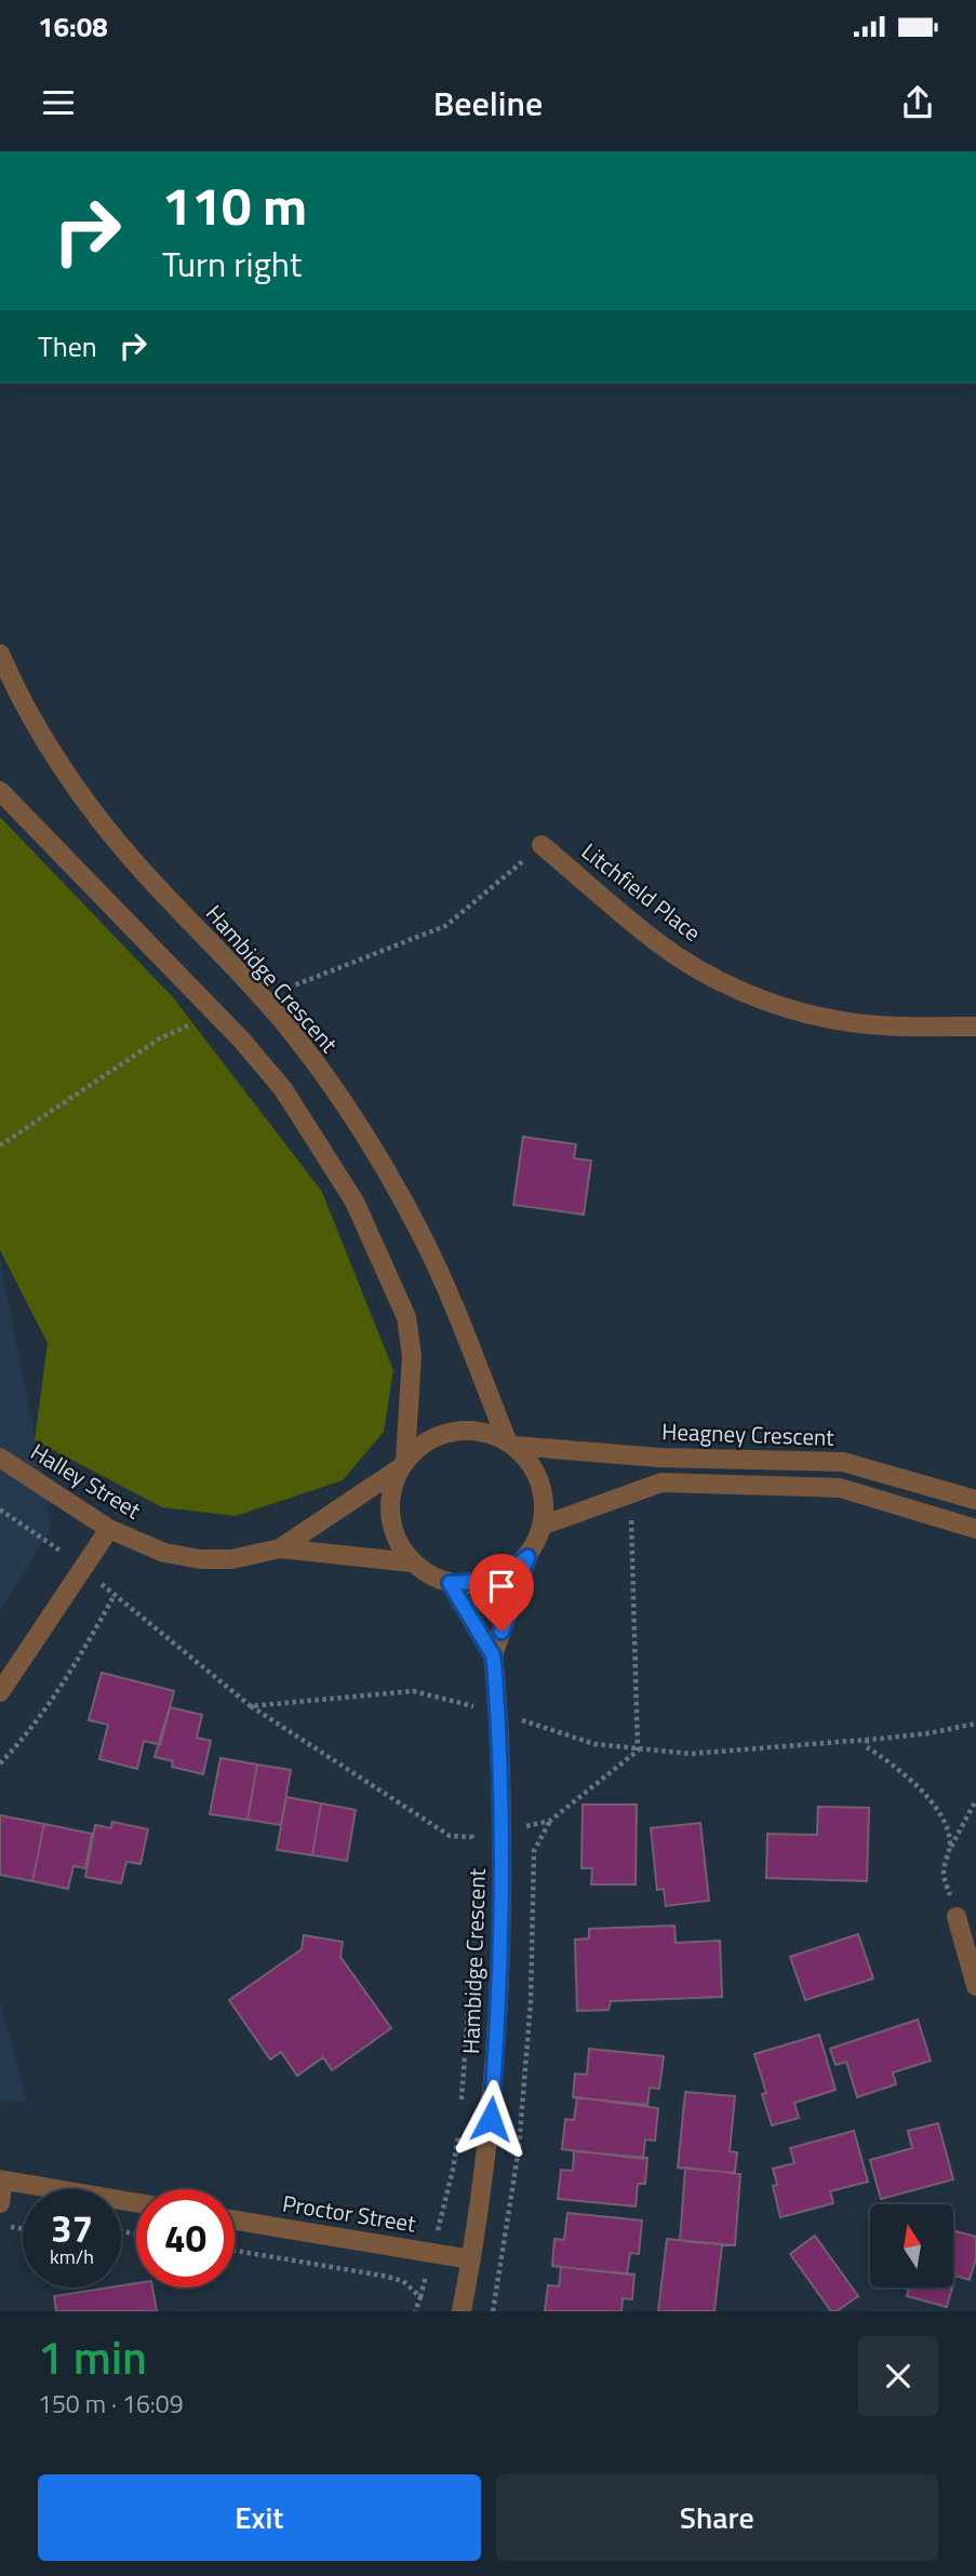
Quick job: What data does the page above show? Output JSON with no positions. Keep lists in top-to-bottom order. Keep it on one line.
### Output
{"streets":{"street":["Litchfield Place","Hambidge Crescent","Heagney Crescent","Halley Street","Proctor Street"]},"crossings":[["Hambidge Crescent","Heagney Crescent"],["Hambidge Crescent","Halley Street"],["Hambidge Crescent","Proctor Street"],["Heagney Crescent","Halley Street"]],"north":"top","page":{"status":"16:08","header":"Beeline","turn":["110 m","Turn right"],"then":"Then","speed":"37 km/h","limit":"40","heading":["1 min","150 m · 16:09"],"buttons":["Exit","Share"]}}
